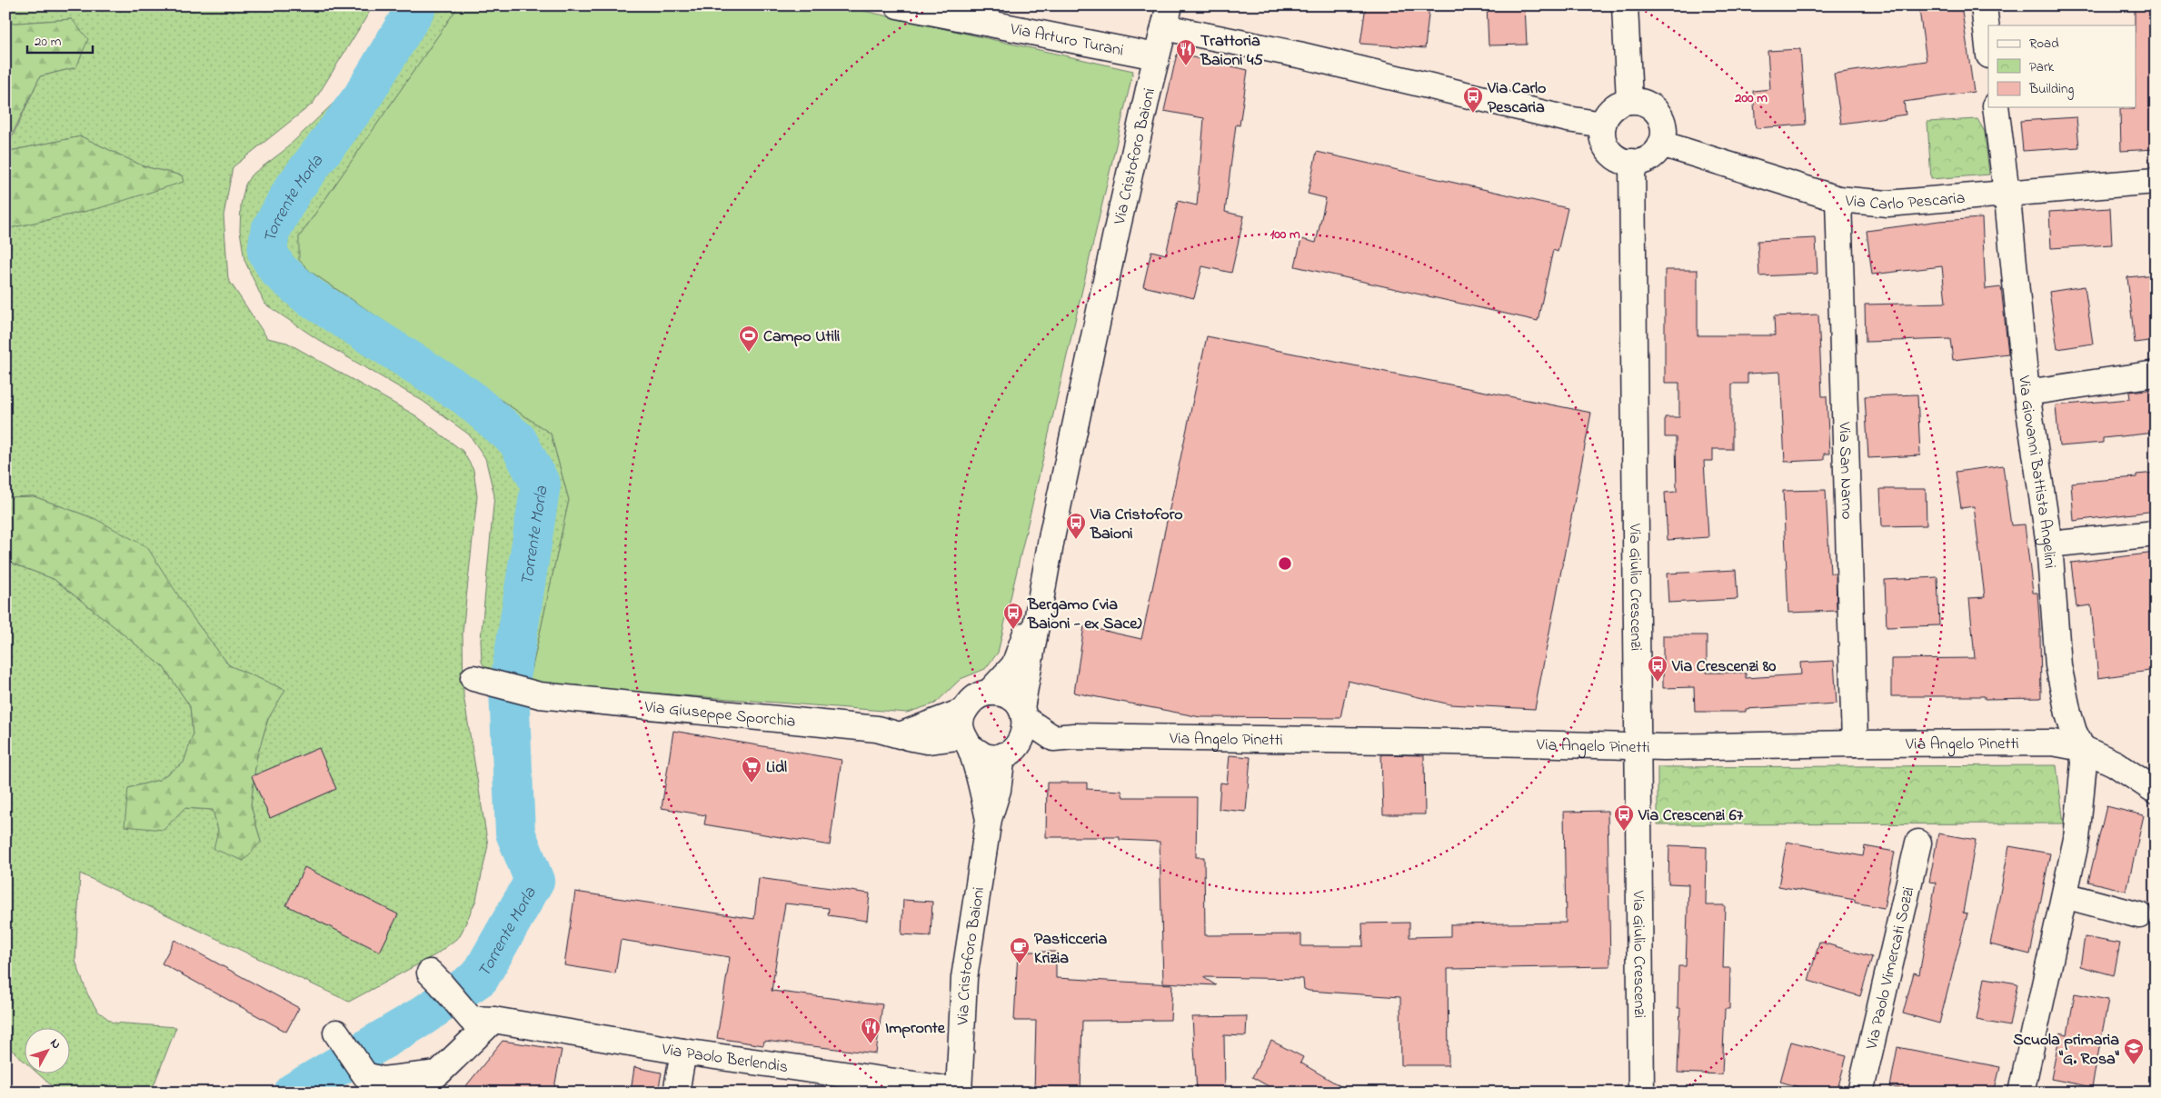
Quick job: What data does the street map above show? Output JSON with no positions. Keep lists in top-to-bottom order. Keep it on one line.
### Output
{"streets":{"street":["Via Arturo Turani","Via Cristoforo Baioni","Via Carlo Pescaria","Via San Narno","Via Giovanni Battista Angelini","Via Giulio Crescenzi","Via Giuseppe Sporchia","Via Angelo Pinetti","Via Paolo Vimercati Sozzi","Via Paolo Berlendis"]},"crossings":[["Via Arturo Turani","Via Cristoforo Baioni"],["Via Cristoforo Baioni","Via Giuseppe Sporchia"],["Via Cristoforo Baioni","Via Angelo Pinetti"],["Via Cristoforo Baioni","Via Paolo Berlendis"],["Via Carlo Pescaria","Via San Narno"],["Via Carlo Pescaria","Via Giovanni Battista Angelini"],["Via Carlo Pescaria","Via Giulio Crescenzi"],["Via San Narno","Via Angelo Pinetti"],["Via Giovanni Battista Angelini","Via Angelo Pinetti"],["Via Giulio Crescenzi","Via Angelo Pinetti"],["Via Giuseppe Sporchia","Via Angelo Pinetti"]],"water":["Torrente Morla"],"places":{"restaurant":["Trattoria Baioni 45","Impronte"],"bus stop":["Via Carlo Pescaria","Via Cristoforo Baioni","Bergamo (via Baioni - ex Sace)","Via Crescenzi 80","Via Crescenzi 67"],"sports":["Campo Utili"],"supermarket":["Lidl"],"cafe":["Pasticceria Krizia"],"school or university":["Scuola primaria \"G. Rosa\""]},"legend":["Road","Park","Building"],"scale_bar":"20 m","north":"top right","rings":["200 m","100 m"]}
